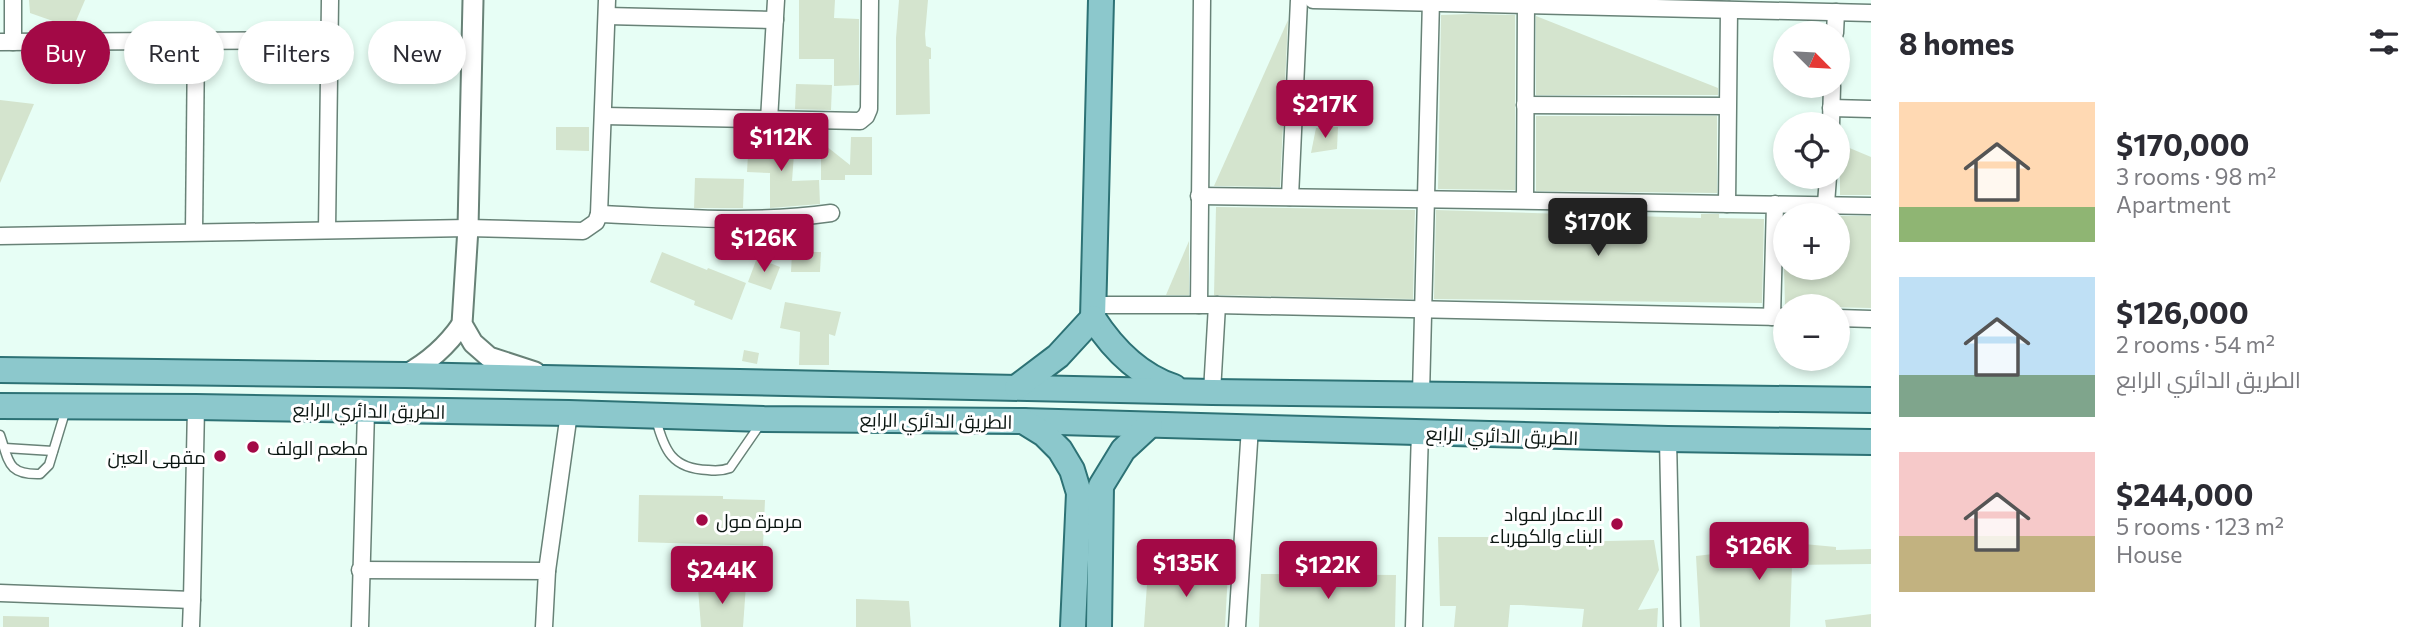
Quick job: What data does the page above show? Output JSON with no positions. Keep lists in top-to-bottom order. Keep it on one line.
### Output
{"streets":{"main road":["الطريق الدائري الرابع"]},"places":["مطعم الولف","مقهى العين","مرمرة مول","الاعمار لمواد البناء والكهرباء"],"north":"bottom right","page":{"heading":"8 homes","map_buttons":["+","−"],"chip":["Buy","Rent","Filters","New"],"price":["$217K","$112K","$170K","$126K","$126K","$135K","$122K","$244K"],"list":[{"name":"$170,000","note":"3 rooms · 98 m² · Apartment"},{"name":"$126,000","note":"2 rooms · 54 m² · الطريق الدائري الرابع"},{"name":"$244,000","note":"5 rooms · 123 m² · House"}]}}
